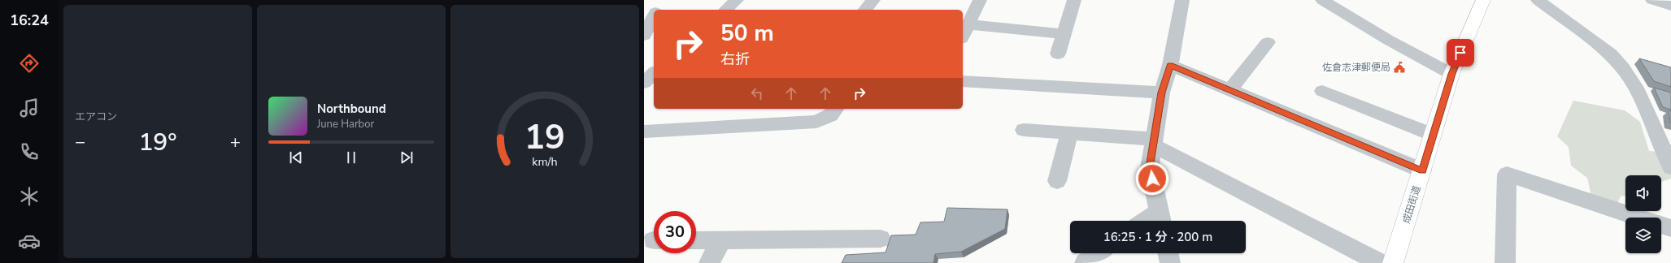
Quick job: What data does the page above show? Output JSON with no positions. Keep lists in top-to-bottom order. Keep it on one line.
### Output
{"streets":{"highway":["成田街道"]},"places":{"public building":["佐倉志津郵便局"]},"page":{"tabs":"16:24","tile":"エアコン","turn":["50 m","右折"],"song":["Northbound","June Harbor"],"heat":["−","19°","+"],"limit":"30","trip":"16:25 · 1 分 · 200 m","gauge":["19","km/h"]}}
